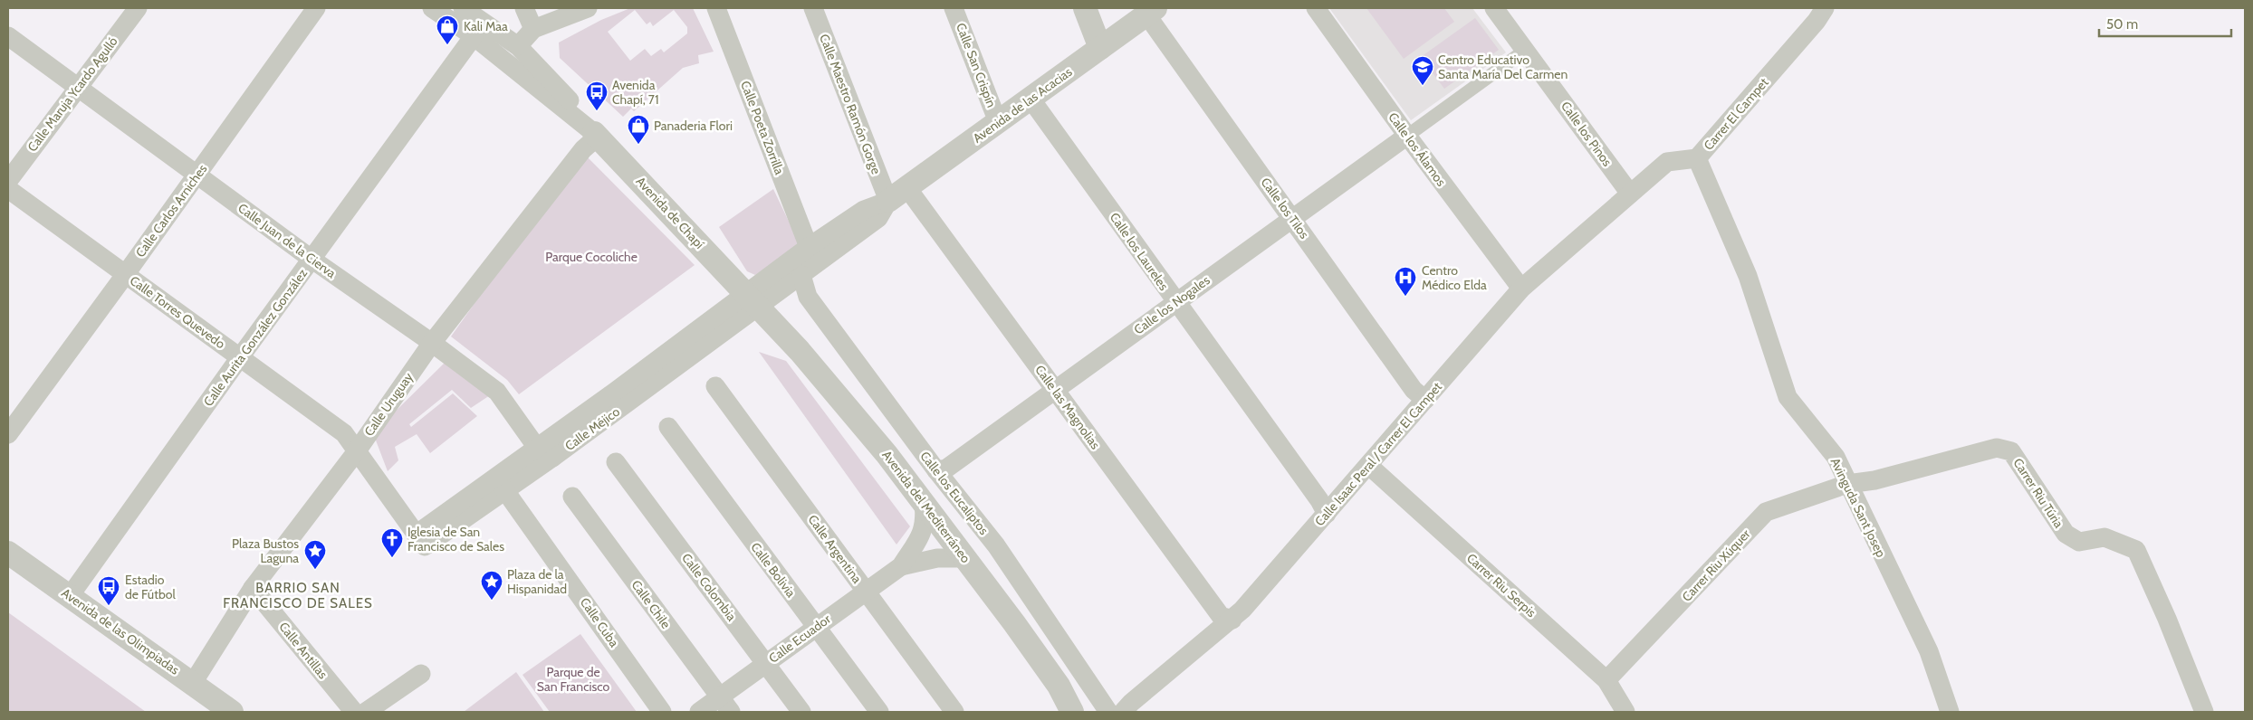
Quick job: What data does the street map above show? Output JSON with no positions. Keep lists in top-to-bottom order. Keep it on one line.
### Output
{"streets":{"street":["Calle San Crispín","Calle Maruja Ycardo Agulló","Calle Maestro Ramón Gorge","Avenida de las Acacias","Carrer El Campet","Calle Poeta Zorrilla","Calle los Pinos","Calle los Álamos","Calle los Tilos","Calle Carlos Arniches","Avenida de Chapí","Calle Juan de la Cierva","Calle los Laureles","Calle los Nogales","Calle Torres Quevedo","Calle Aurita González González","Calle Uruguay","Calle las Magnolias","Calle Méjico","Calle Isaac Peral / Carrer El Campet","Calle los Eucaliptos","Carrer Riu Túria","Avenida del Mediterráneo","Avinguda Sant Josep","Calle Argentina","Carrer Riu Xúquer","Calle Bolivia","Carrer Riu Serpis","Calle Colombia","Calle Chile","Calle Cuba","Avenida de las Olimpiadas","Calle Ecuador","Calle Antillas"]},"crossings":[["Calle San Crispín","Avenida de las Acacias"],["Calle Maruja Ycardo Agulló","Calle Juan de la Cierva"],["Calle Maestro Ramón Gorge","Avenida de las Acacias"],["Avenida de las Acacias","Calle Poeta Zorrilla"],["Avenida de las Acacias","Calle los Tilos"],["Avenida de las Acacias","Avenida de Chapí"],["Avenida de las Acacias","Calle los Laureles"],["Avenida de las Acacias","Calle las Magnolias"],["Avenida de las Acacias","Calle Méjico"],["Avenida de las Acacias","Calle los Eucaliptos"],["Carrer El Campet","Calle los Pinos"],["Carrer El Campet","Calle Isaac Peral / Carrer El Campet"],["Carrer El Campet","Avinguda Sant Josep"],["Calle los Pinos","Calle Isaac Peral / Carrer El Campet"],["Calle los Álamos","Calle los Nogales"],["Calle los Álamos","Calle Isaac Peral / Carrer El Campet"],["Calle los Tilos","Calle los Nogales"],["Calle los Tilos","Calle Isaac Peral / Carrer El Campet"],["Calle Carlos Arniches","Calle Juan de la Cierva"],["Calle Carlos Arniches","Calle Torres Quevedo"],["Avenida de Chapí","Calle Aurita González González"],["Avenida de Chapí","Calle Uruguay"],["Avenida de Chapí","Calle Méjico"],["Avenida de Chapí","Avenida del Mediterráneo"],["Calle Juan de la Cierva","Calle Aurita González González"],["Calle Juan de la Cierva","Calle Uruguay"],["Calle Juan de la Cierva","Calle Méjico"],["Calle los Laureles","Calle los Nogales"],["Calle los Laureles","Calle Isaac Peral / Carrer El Campet"],["Calle los Nogales","Calle las Magnolias"],["Calle los Nogales","Calle los Eucaliptos"],["Calle Torres Quevedo","Calle Aurita González González"],["Calle Torres Quevedo","Calle Uruguay"],["Calle Torres Quevedo","Calle Méjico"],["Calle Aurita González González","Avenida de las Olimpiadas"],["Calle Uruguay","Avenida de las Olimpiadas"],["Calle Uruguay","Calle Antillas"],["Calle las Magnolias","Calle Isaac Peral / Carrer El Campet"],["Calle Méjico","Calle Cuba"],["Calle Isaac Peral / Carrer El Campet","Carrer Riu Serpis"],["Carrer Riu Túria","Avinguda Sant Josep"],["Carrer Riu Túria","Carrer Riu Xúquer"],["Avenida del Mediterráneo","Calle Ecuador"],["Avinguda Sant Josep","Carrer Riu Xúquer"],["Calle Argentina","Calle Ecuador"],["Carrer Riu Xúquer","Carrer Riu Serpis"],["Calle Bolivia","Calle Ecuador"],["Calle Colombia","Calle Ecuador"],["Calle Chile","Calle Ecuador"]],"districts":["BARRIO SAN FRANCISCO DE SALES"],"parks":["Parque Cocoliche","Parque de San Francisco"],"places":{"shop":["Kali Maa","Panaderia Flori"],"school or university":["Centro Educativo Santa María Del Carmen"],"bus stop":["Avenida Chapí, 71","Estadio de Fútbol"],"hospital":["Centro Médico Elda"],"church":["Iglesia de San Francisco de Sales"],"place":["Plaza Bustos Laguna","Plaza de la Hispanidad"]},"scale_bar":"50 m"}
